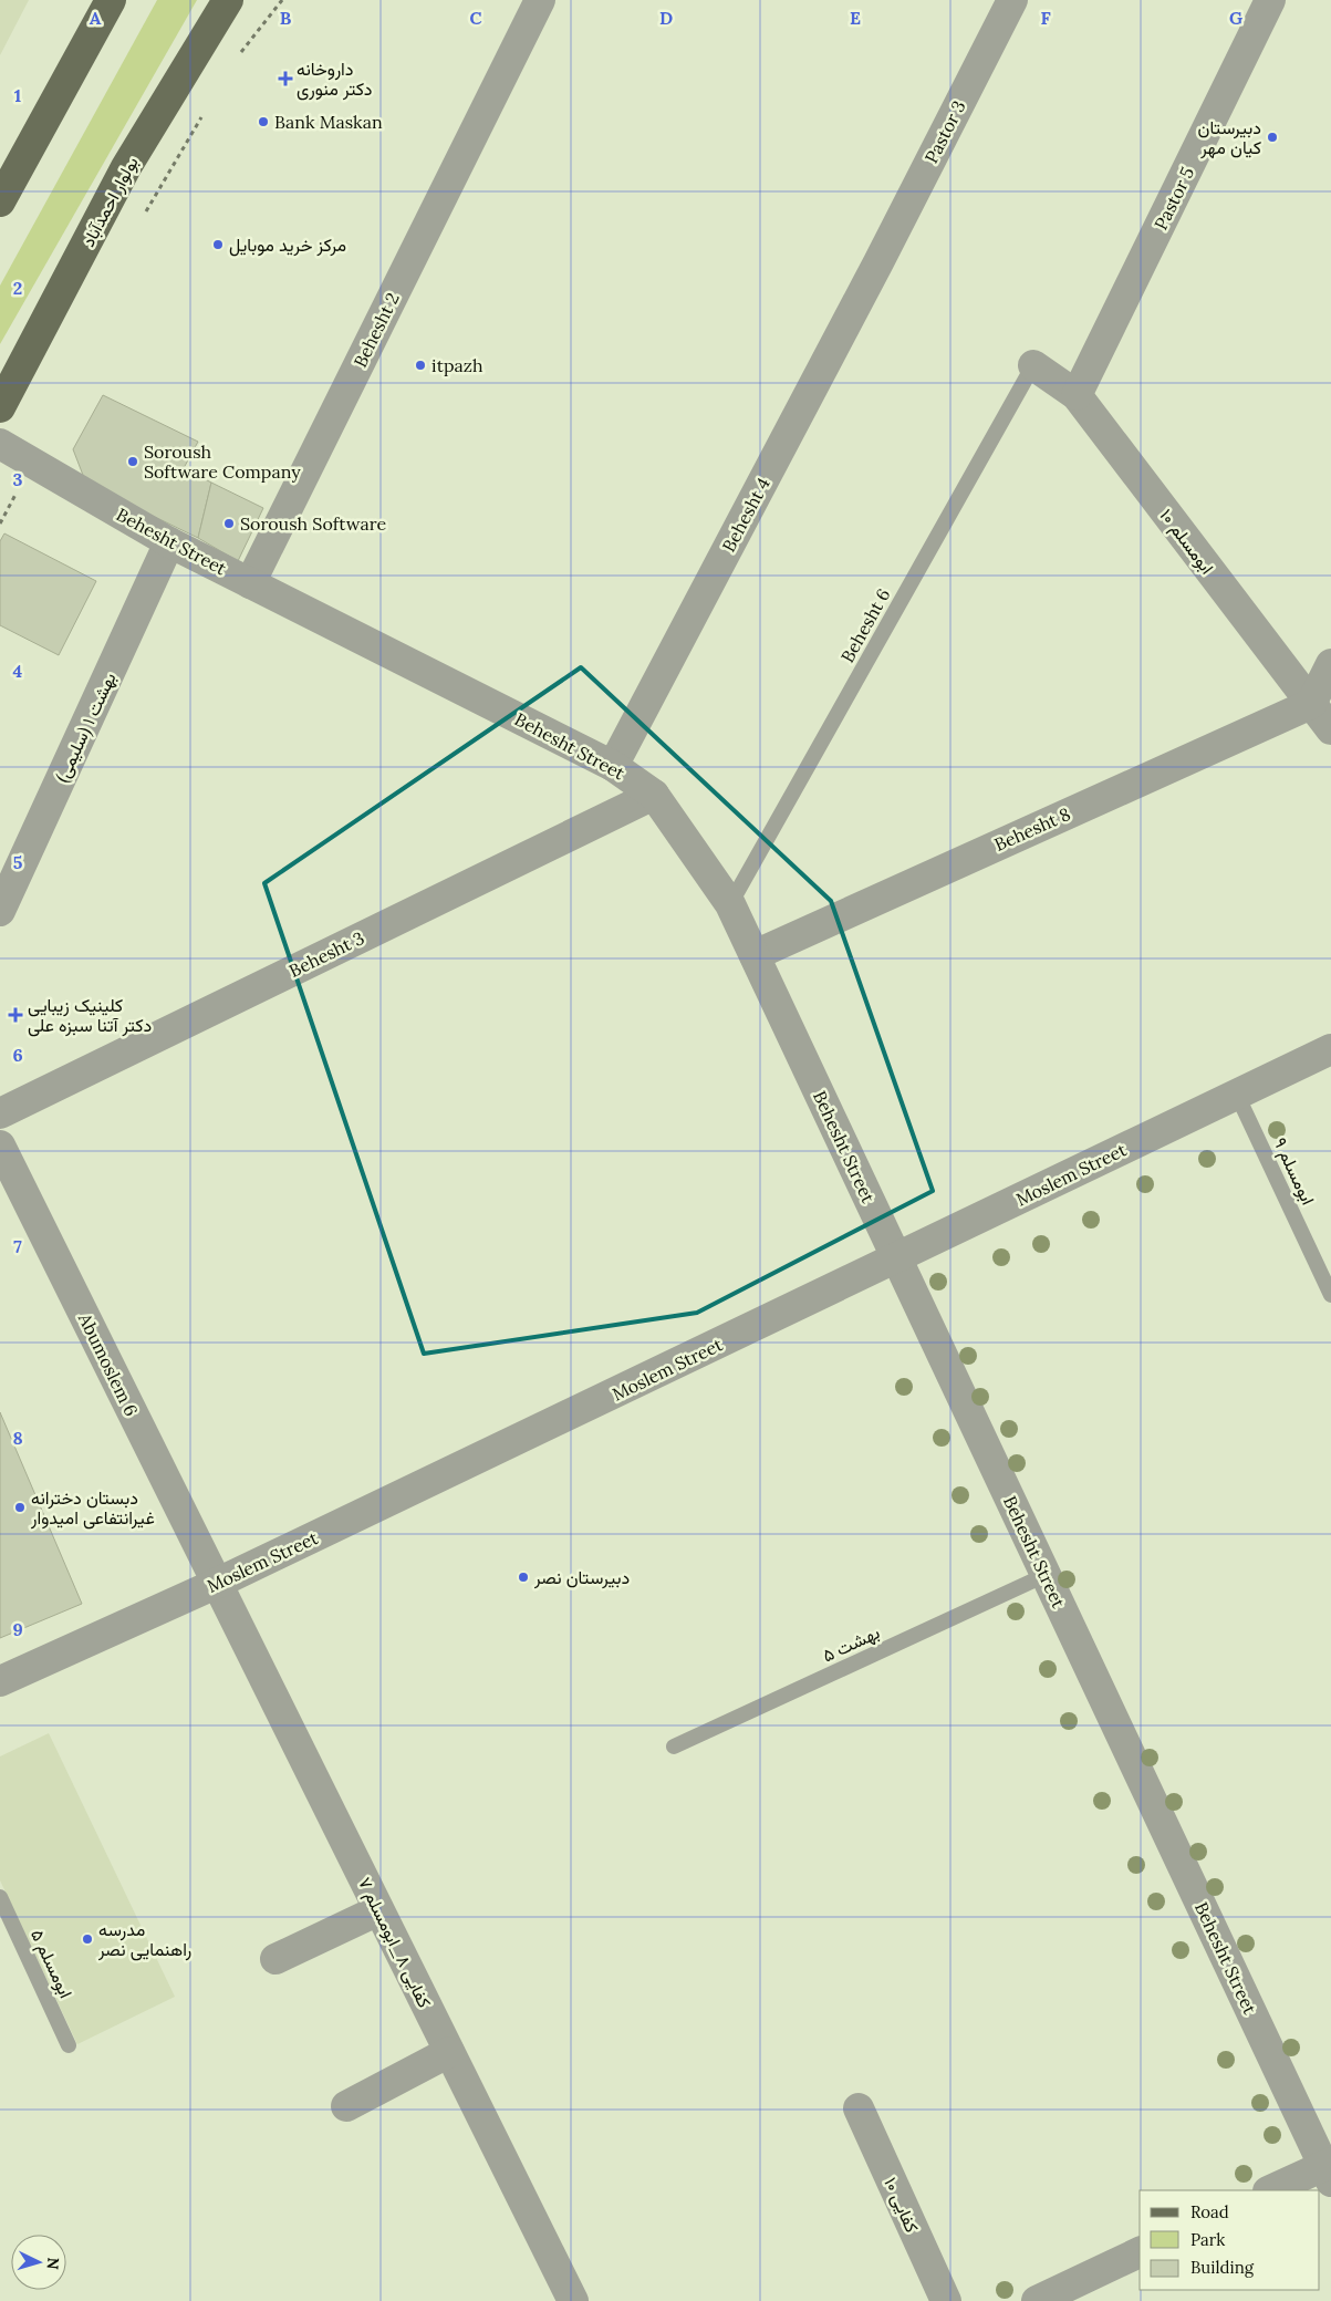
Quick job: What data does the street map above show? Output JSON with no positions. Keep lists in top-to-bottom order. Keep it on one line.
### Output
{"streets":{"main road":["بولوار احمدآباد"],"street":["Pastor 3","Pastor 5","Behesht 2","Behesht 4","Behesht Street","ابومسلم ۱۰","بهشت ۱ (سلیمی)","Behesht 8","Behesht 3","Moslem Street","Abumoslem 6","کفایی ۸_ابومسلم ۷","کفایی ۱۰"],"lane":["Behesht 6","ابومسلم ۹","بهشت ۵","ابومسلم ۵"]},"crossings":[["Pastor 3","Behesht 4"],["Pastor 5","ابومسلم ۱۰"],["Behesht 2","Behesht Street"],["Behesht 4","Behesht Street"],["Behesht Street","Behesht 6"],["Behesht Street","بهشت ۱ (سلیمی)"],["Behesht Street","Behesht 8"],["Behesht Street","Behesht 3"],["Behesht Street","Moslem Street"],["Behesht Street","بهشت ۵"],["ابومسلم ۱۰","Behesht 6"],["ابومسلم ۱۰","Behesht 8"],["ابومسلم ۹","Moslem Street"],["Moslem Street","Abumoslem 6"],["Moslem Street","کفایی ۸_ابومسلم ۷"],["Abumoslem 6","کفایی ۸_ابومسلم ۷"]],"places":{"health":["داروخانه دکتر منوری","کلینیک زیبایی دکتر آتنا سبزه علی"],"other":["Bank Maskan","دبیرستان کیان مهر","مرکز خرید موبایل","itpazh","Soroush Software Company","Soroush Software","دبستان دخترانه غیرانتفاعی امیدوار","دبیرستان نصر","مدرسه راهنمایی نصر"]},"legend":["Road","Park","Building"],"north":"right","grid":{"columns":["A","B","C","D","E","F","G"],"rows":["1","2","3","4","5","6","7","8","9"]}}
